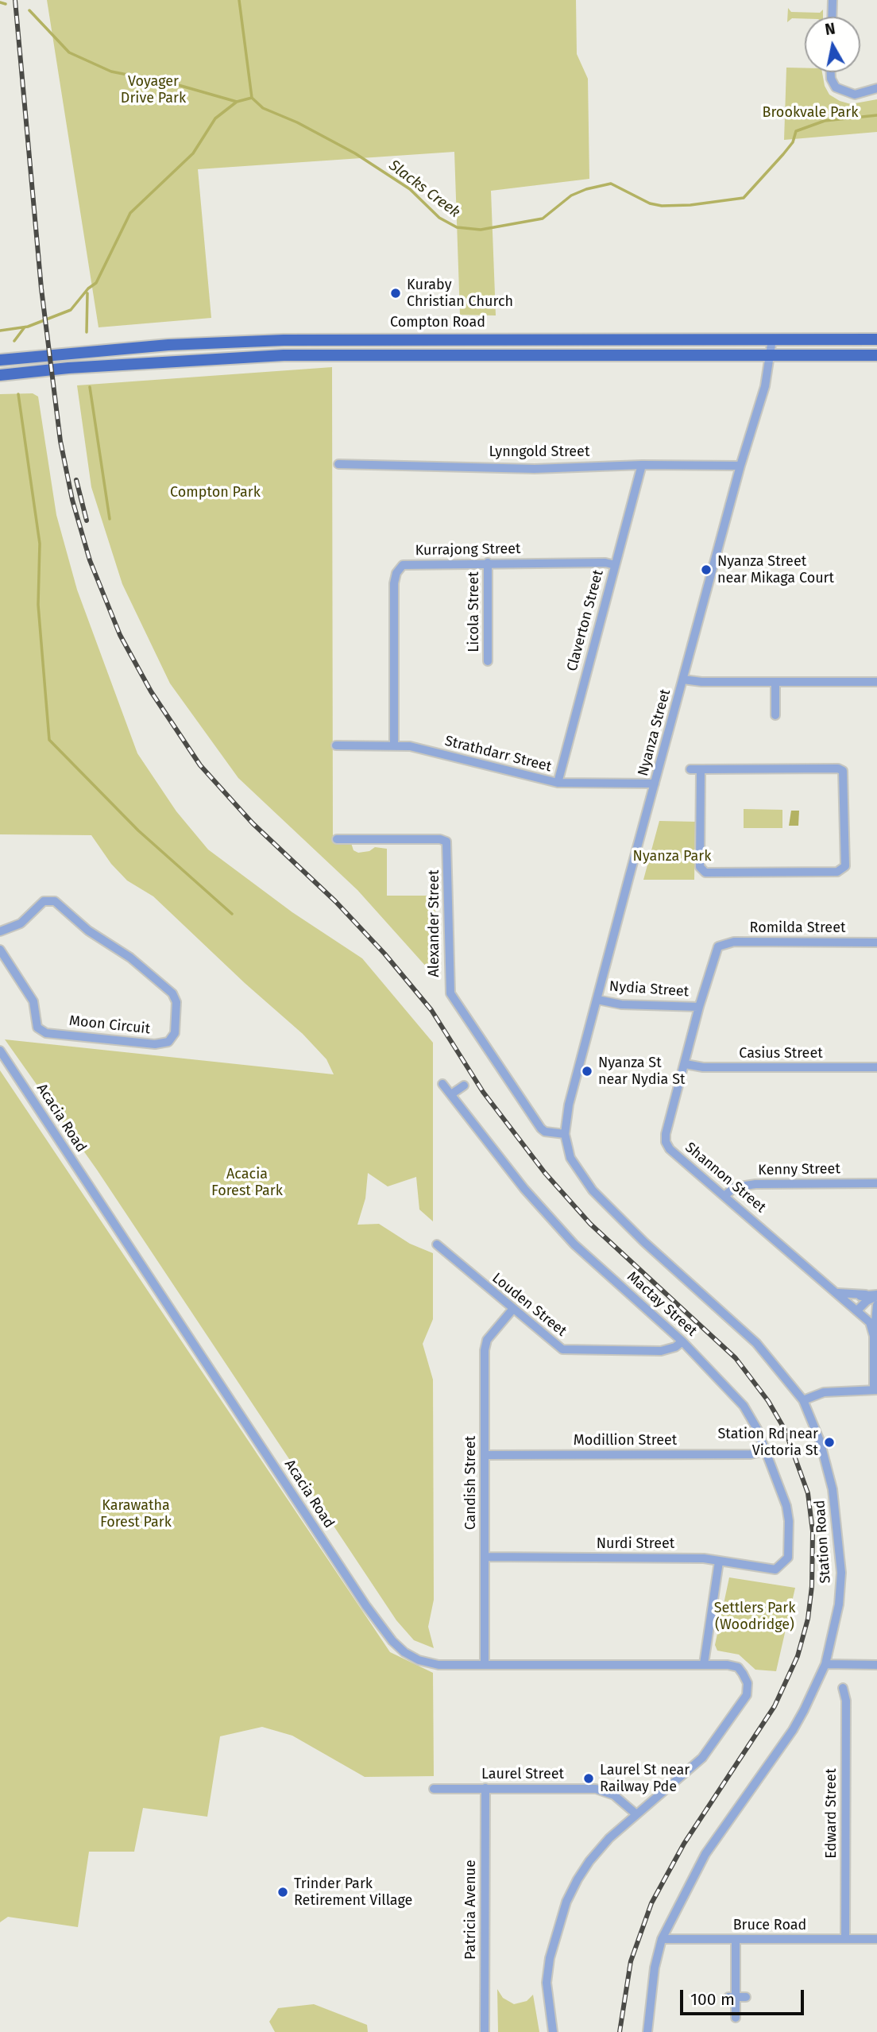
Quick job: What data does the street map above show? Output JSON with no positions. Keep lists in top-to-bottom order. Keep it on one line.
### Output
{"streets":{"main road":["Compton Road"],"street":["Lynngold Street","Kurrajong Street","Licola Street","Claverton Street","Nyanza Street","Strathdarr Street","Alexander Street","Romilda Street","Nydia Street","Moon Circuit","Casius Street","Acacia Road","Kenny Street","Shannon Street","Mactay Street","Louden Street","Modillion Street","Candish Street","Station Road","Nurdi Street","Laurel Street","Edward Street","Patricia Avenue","Bruce Road"]},"crossings":[["Compton Road","Nyanza Street"],["Lynngold Street","Claverton Street"],["Lynngold Street","Nyanza Street"],["Kurrajong Street","Licola Street"],["Kurrajong Street","Claverton Street"],["Kurrajong Street","Strathdarr Street"],["Claverton Street","Strathdarr Street"],["Nyanza Street","Strathdarr Street"],["Nyanza Street","Alexander Street"],["Nyanza Street","Nydia Street"],["Nyanza Street","Station Road"],["Alexander Street","Station Road"],["Romilda Street","Shannon Street"],["Nydia Street","Shannon Street"],["Casius Street","Shannon Street"],["Acacia Road","Candish Street"],["Acacia Road","Laurel Street"],["Kenny Street","Shannon Street"],["Mactay Street","Louden Street"],["Mactay Street","Modillion Street"],["Mactay Street","Nurdi Street"],["Louden Street","Candish Street"],["Modillion Street","Candish Street"],["Candish Street","Nurdi Street"],["Station Road","Bruce Road"],["Laurel Street","Patricia Avenue"],["Edward Street","Bruce Road"]],"water":["Slacks Creek"],"parks":["Voyager Drive Park","Brookvale Park","Compton Park","Nyanza Park","Acacia Forest Park","Karawatha Forest Park","Settlers Park (Woodridge)"],"places":["Kuraby Christian Church","Nyanza Street near Mikaga Court","Nyanza St near Nydia St","Station Rd near Victoria St","Laurel St near Railway Pde","Trinder Park Retirement Village"],"scale_bar":"100 m","north":"top"}
